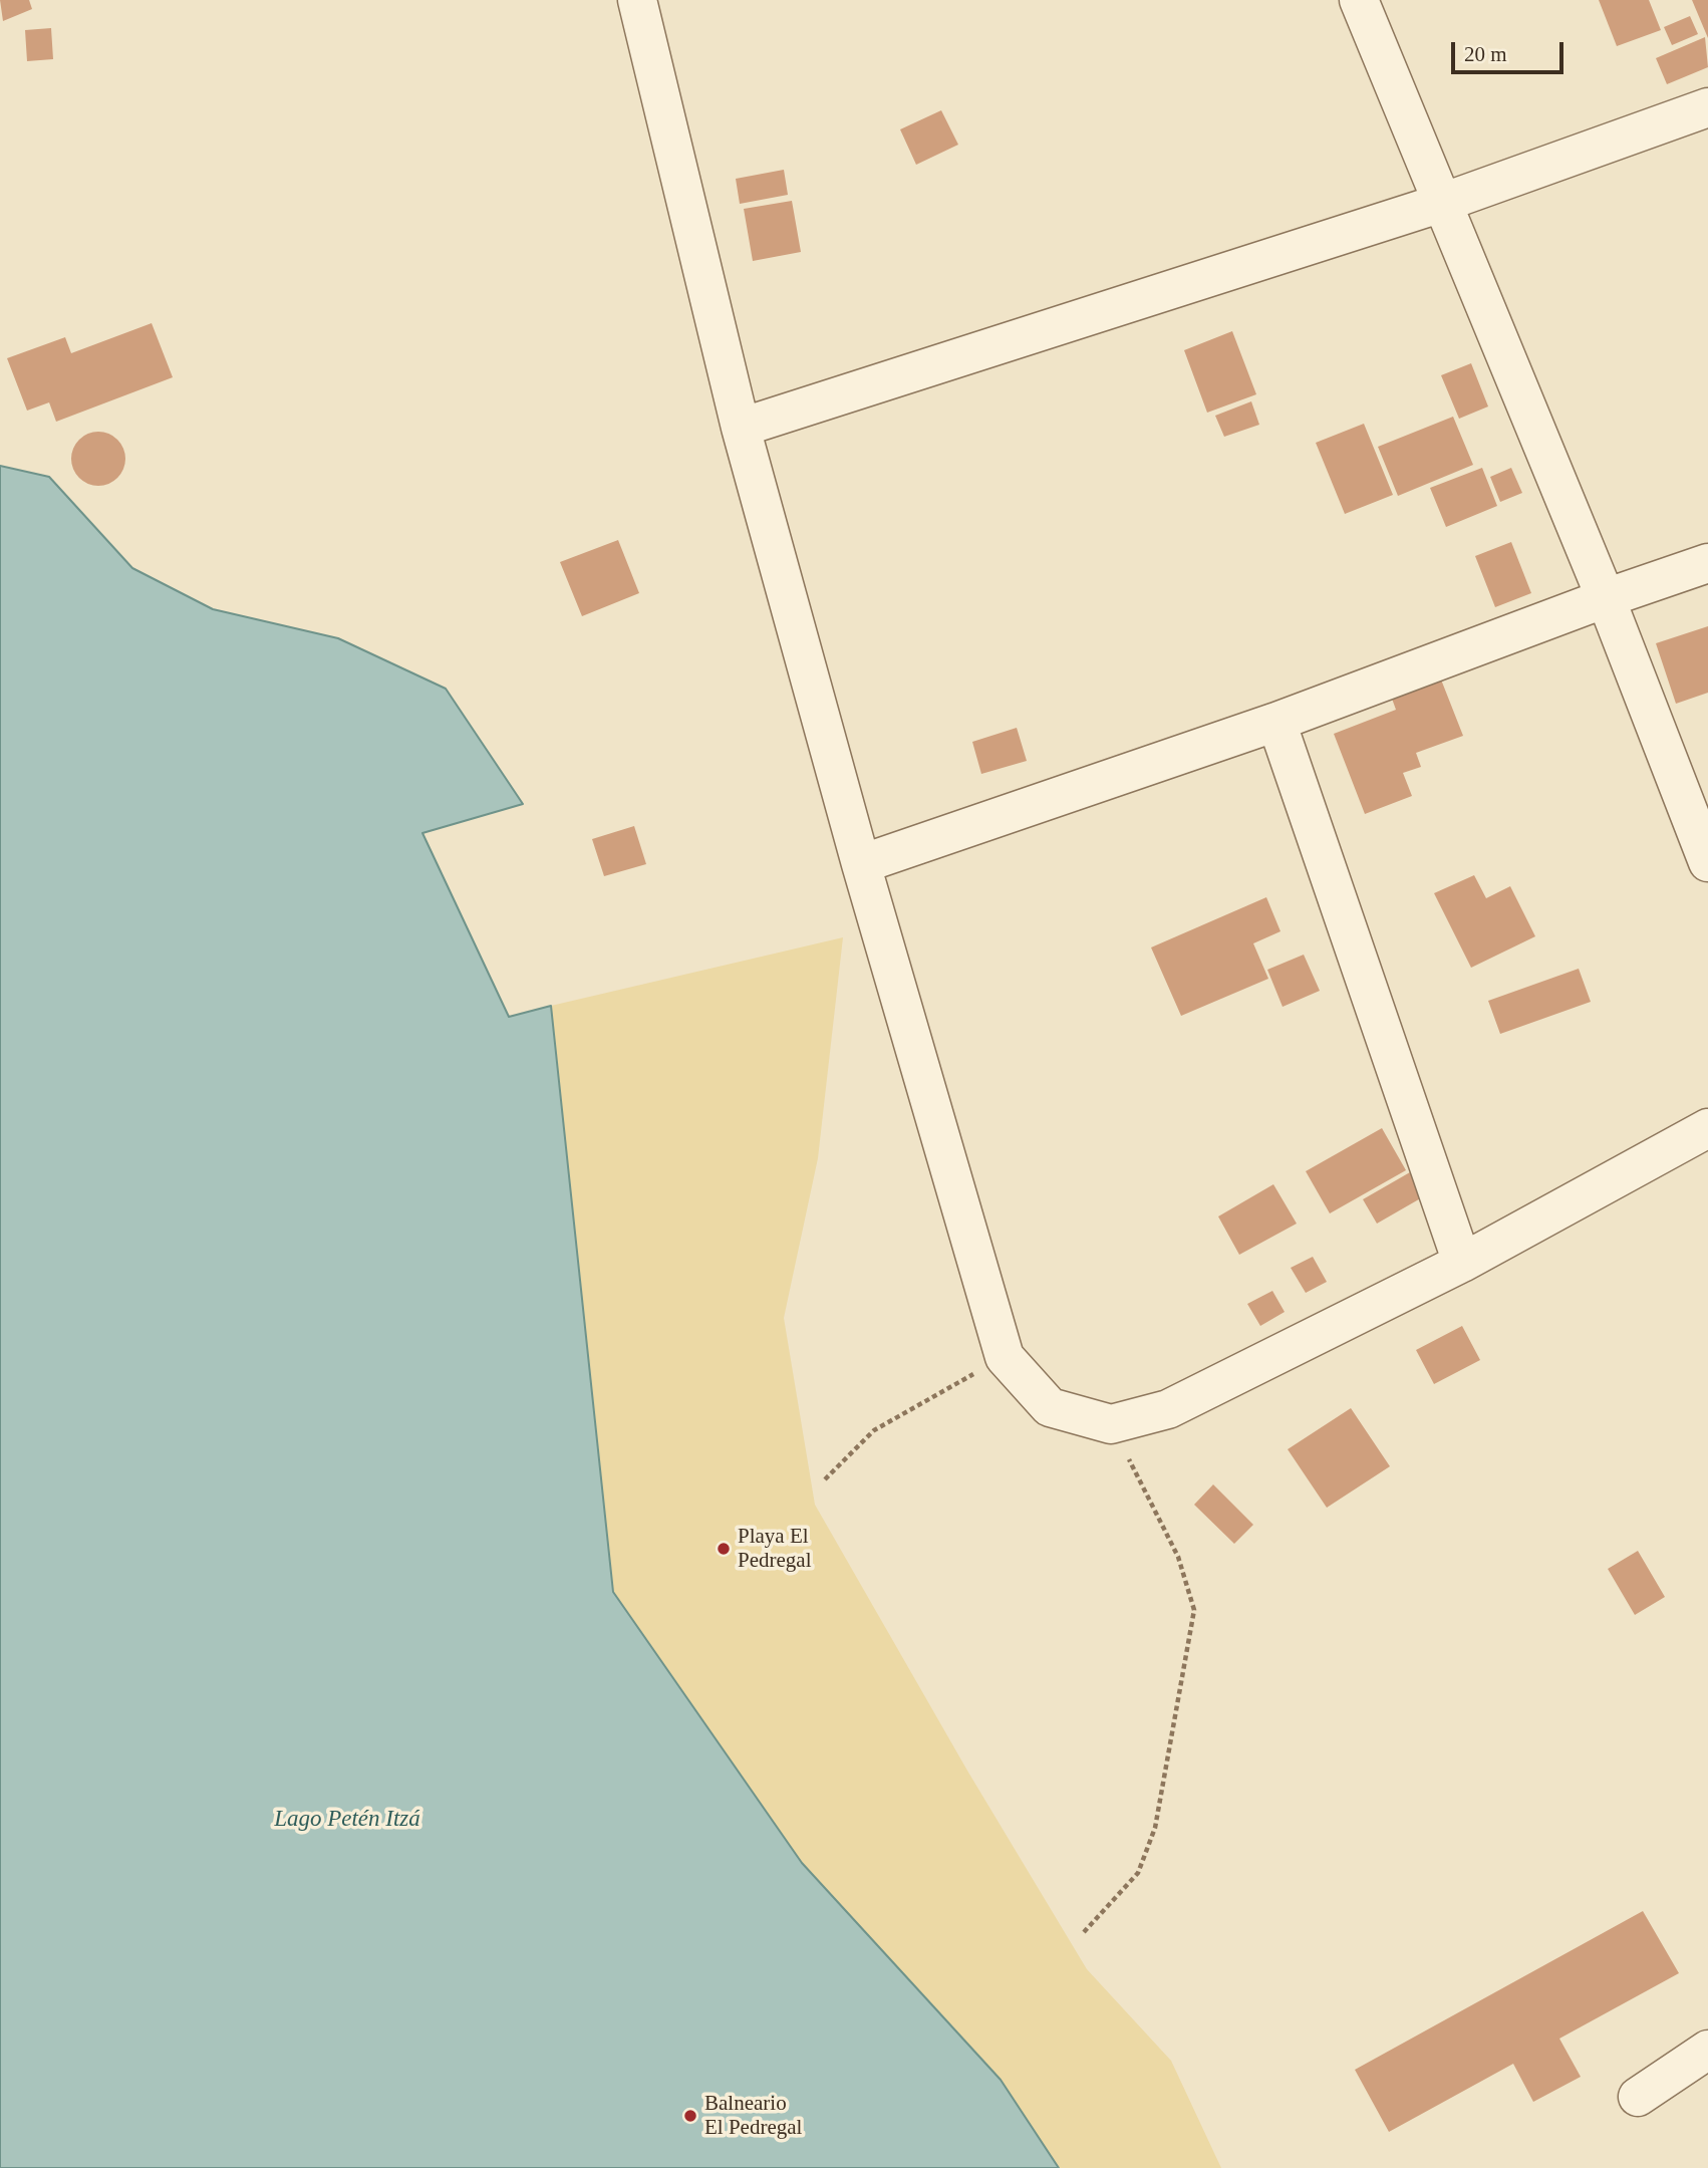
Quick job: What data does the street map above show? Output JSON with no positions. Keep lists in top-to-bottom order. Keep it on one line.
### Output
{"water":["Lago Petén Itzá"],"places":["Playa El Pedregal","Balneario El Pedregal"],"scale_bar":"20 m"}
